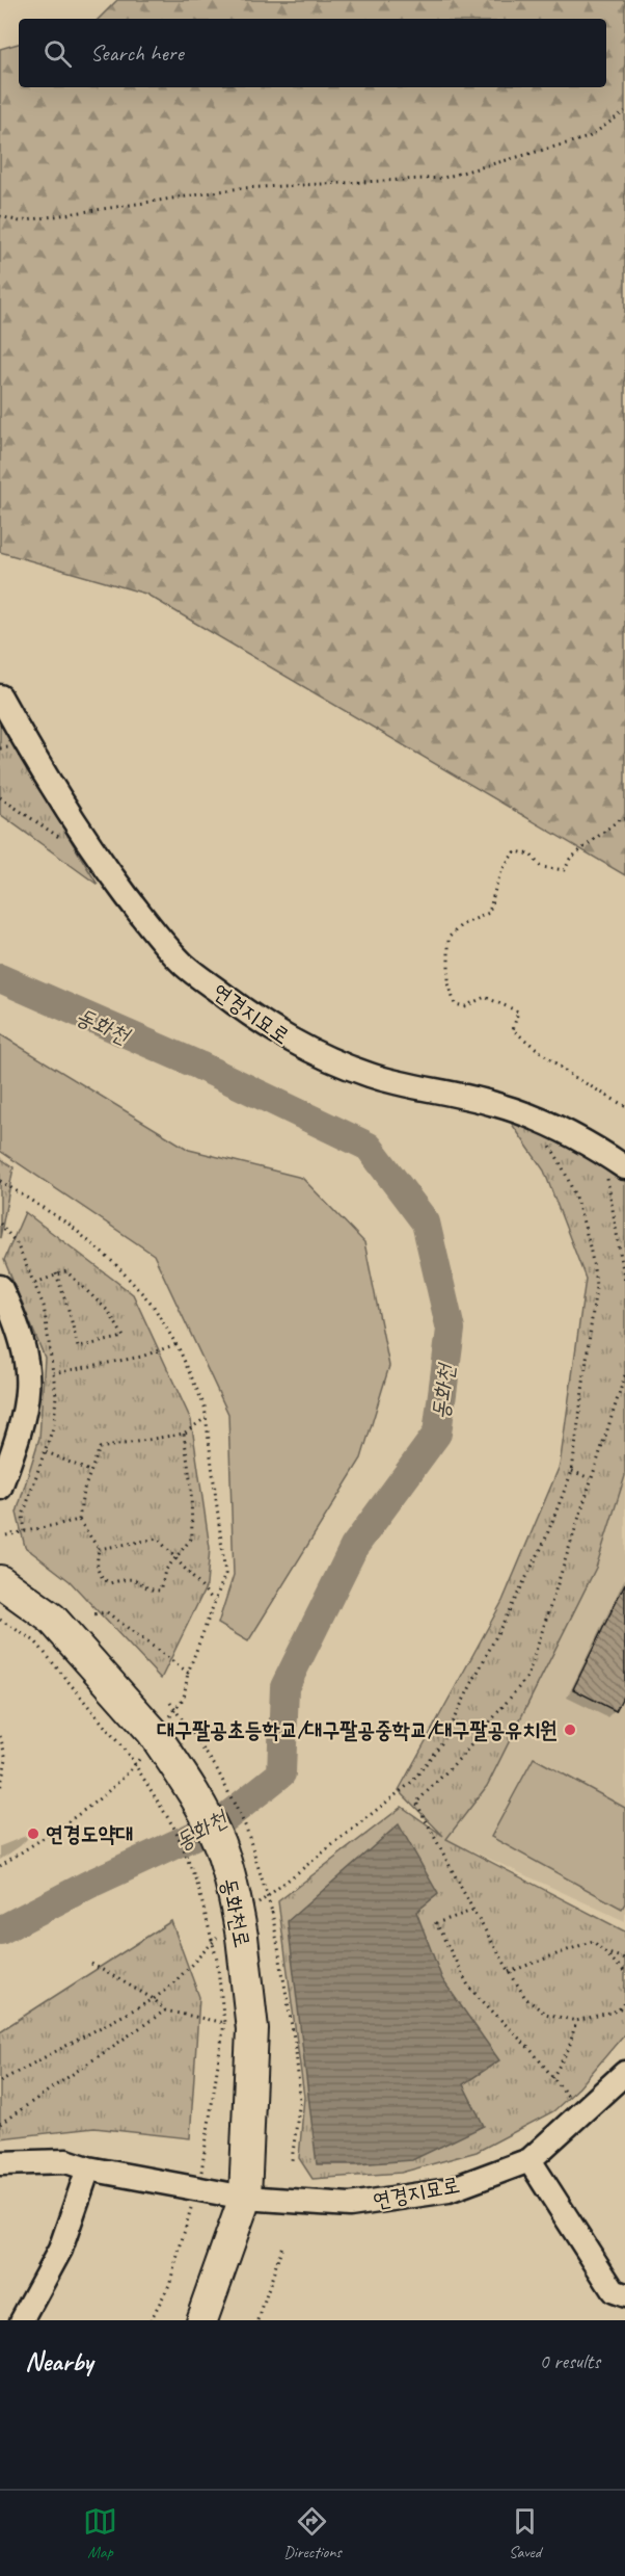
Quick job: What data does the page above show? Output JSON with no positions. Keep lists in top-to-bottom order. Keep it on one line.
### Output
{"streets":{"main road":["동화천로"],"street":["연경지묘로"]},"crossings":[["연경지묘로","동화천로"]],"water":["동화천"],"places":["대구팔공초등학교/대구팔공중학교/대구팔공유치원","연경도약대"],"page":{"search":"Search here","heading":["Nearby","0 results"],"nav":["Map","Directions","Saved"]}}
